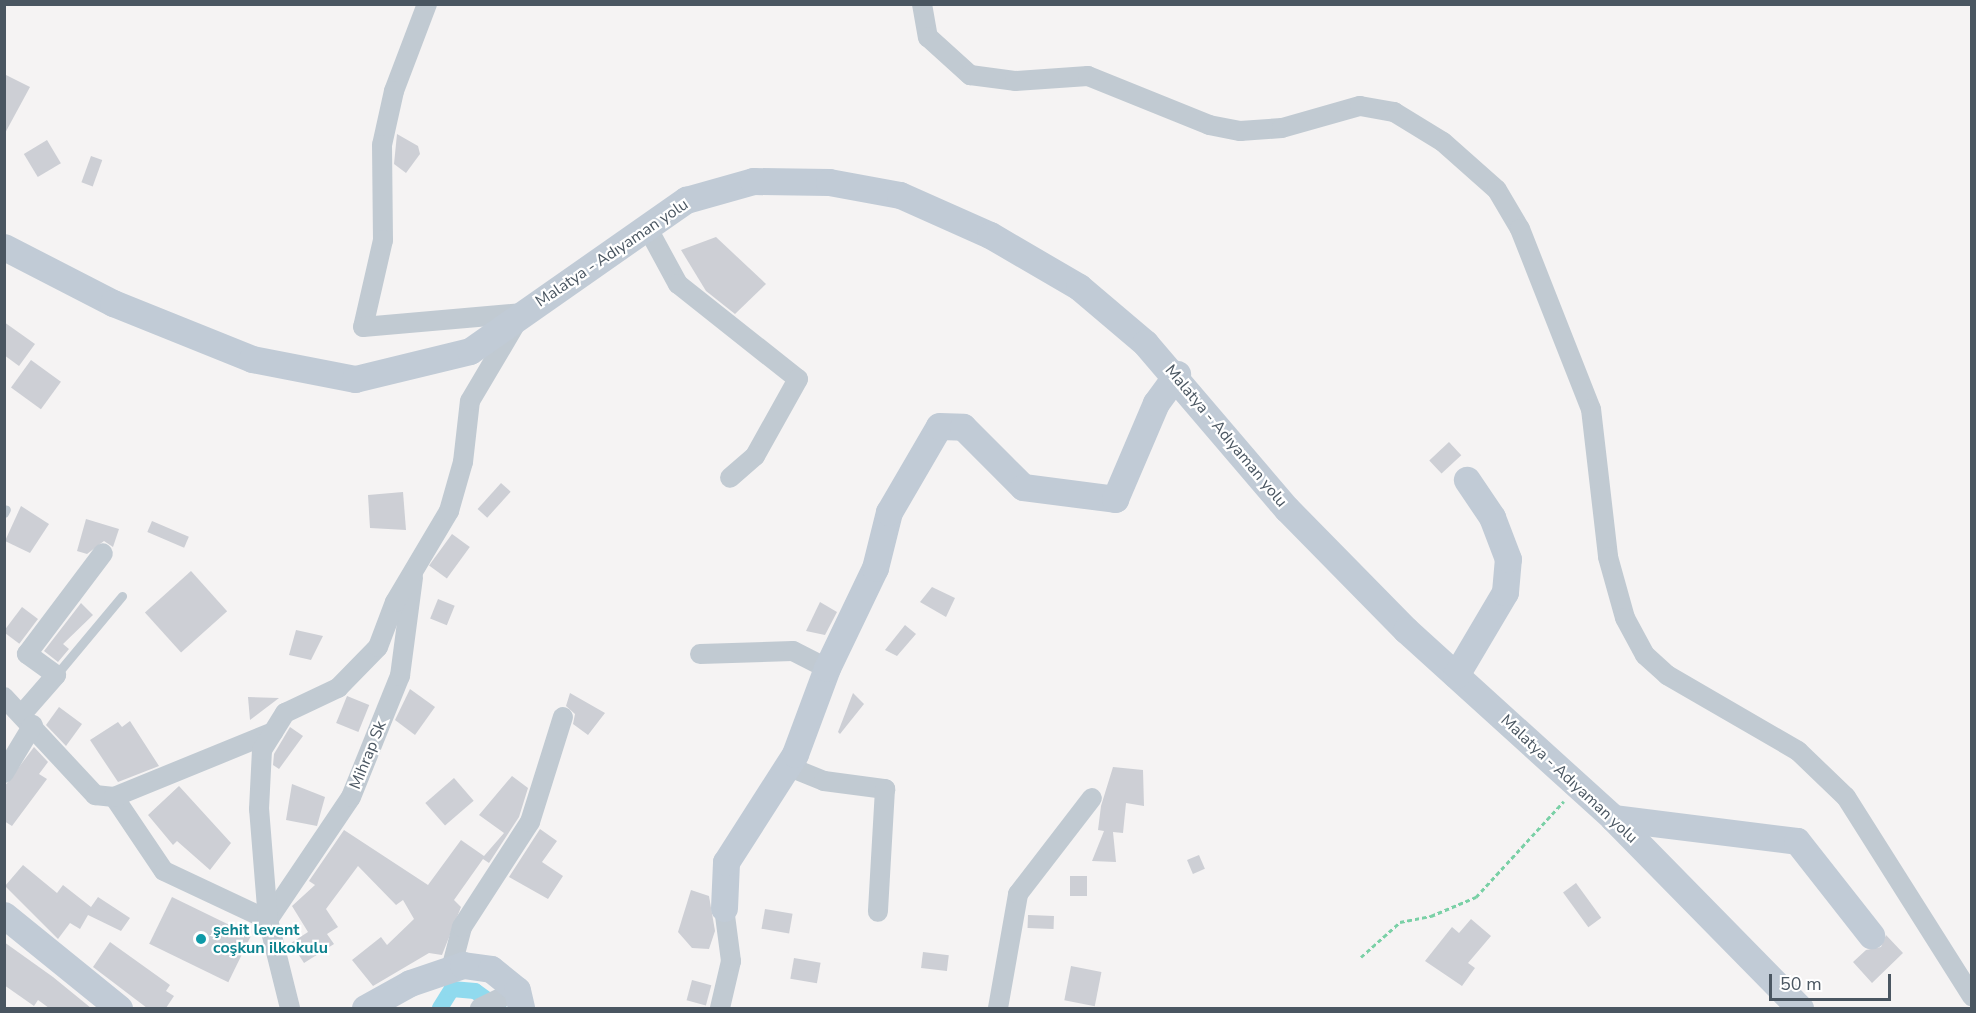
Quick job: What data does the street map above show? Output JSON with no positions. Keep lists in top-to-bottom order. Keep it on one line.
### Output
{"streets":{"main road":["Malatya - Adıyaman yolu"],"street":["Mihrap Sk"]},"places":["şehit levent coşkun ilkokulu"],"scale_bar":"50 m"}
